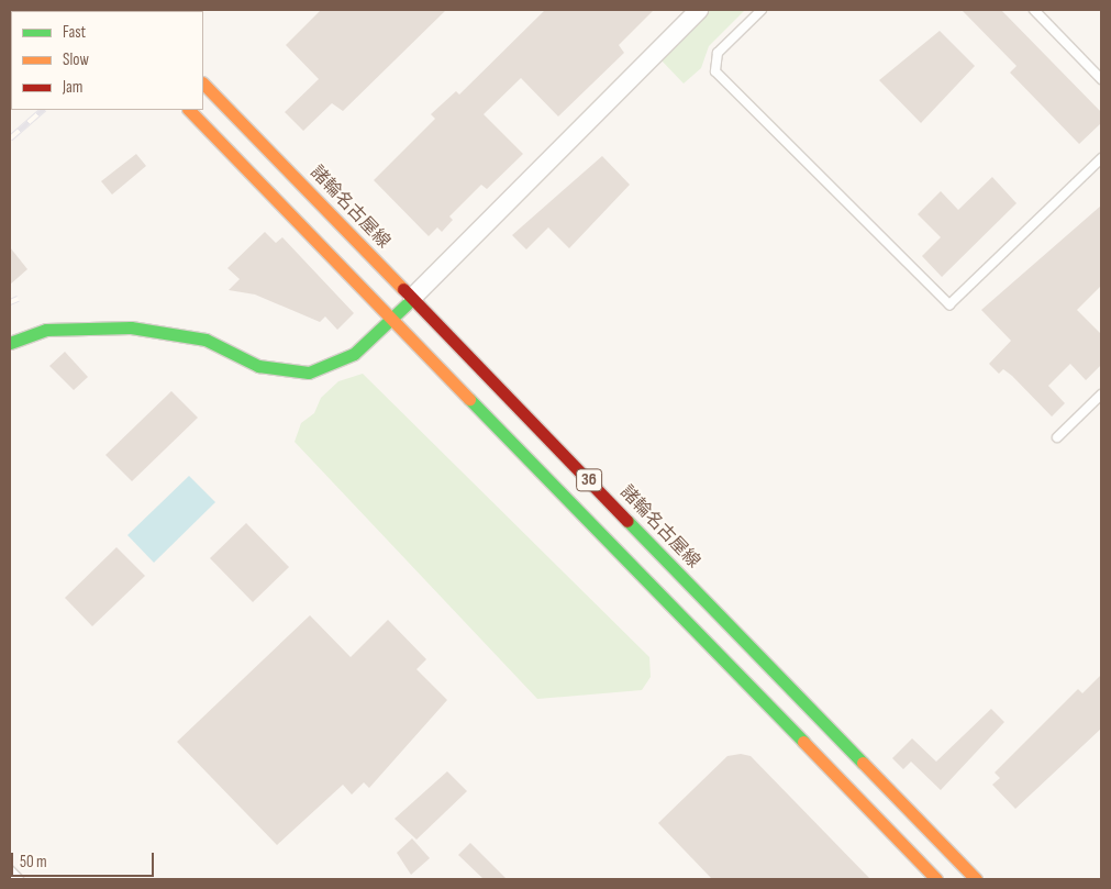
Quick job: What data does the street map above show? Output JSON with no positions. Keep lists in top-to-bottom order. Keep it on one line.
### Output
{"streets":{"main road":["諸輪名古屋線","36"]},"legend":["Fast","Slow","Jam"],"scale_bar":"50 m"}
